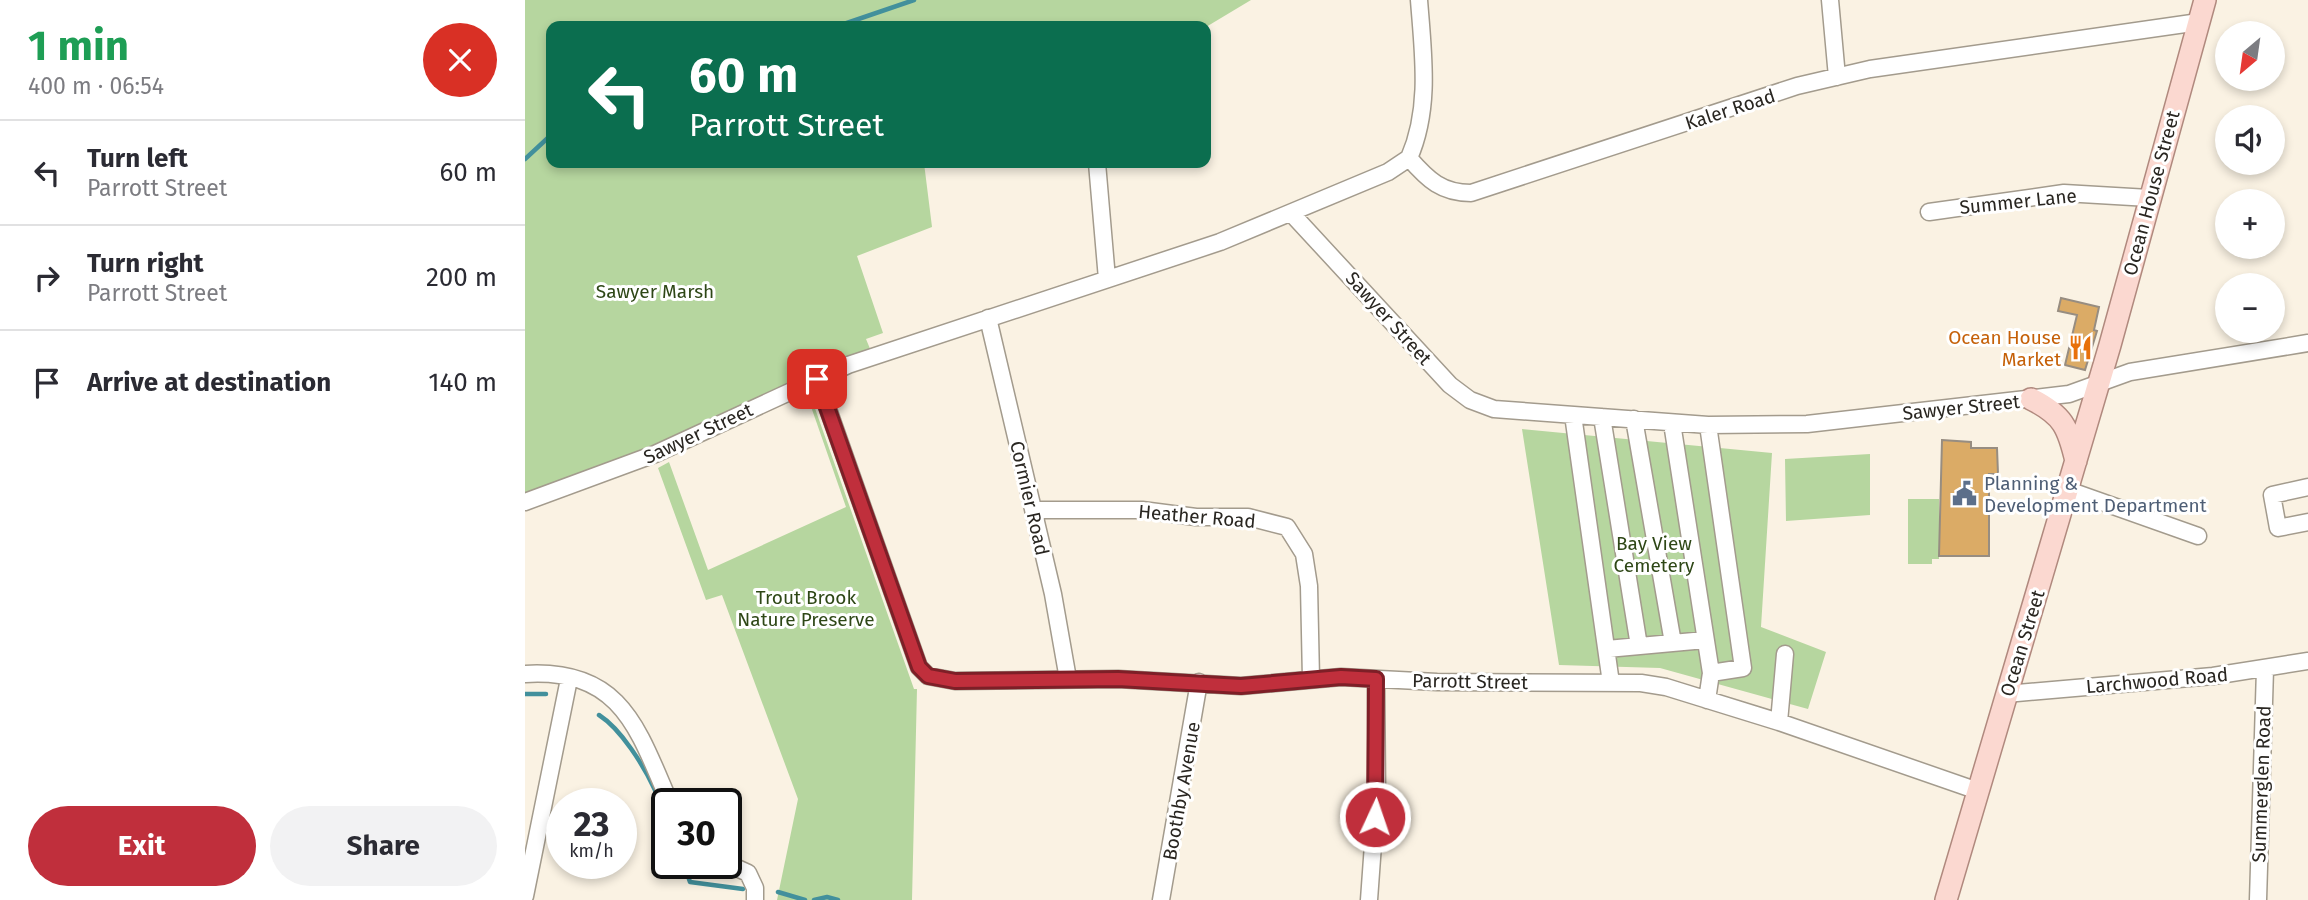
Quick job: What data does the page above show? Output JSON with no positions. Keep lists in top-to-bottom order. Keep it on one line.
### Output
{"streets":{"main road":["Ocean House Street","Ocean Street"],"street":["Kaler Road","Summer Lane","Sawyer Street","Cormier Road","Heather Road","Larchwood Road","Parrott Street","Summerglen Road","Boothby Avenue"]},"crossings":[["Kaler Road","Ocean House Street"],["Ocean House Street","Summer Lane"],["Ocean House Street","Sawyer Street"],["Ocean House Street","Ocean Street"],["Sawyer Street","Cormier Road"],["Sawyer Street","Ocean Street"],["Sawyer Street","Parrott Street"],["Cormier Road","Heather Road"],["Cormier Road","Parrott Street"],["Heather Road","Parrott Street"],["Ocean Street","Larchwood Road"],["Ocean Street","Parrott Street"],["Larchwood Road","Summerglen Road"],["Parrott Street","Boothby Avenue"]],"parks":["Sawyer Marsh","Bay View Cemetery","Trout Brook Nature Preserve"],"places":{"restaurant":["Ocean House Market"],"public building":["Planning & Development Department"]},"north":"bottom left","page":{"heading":["1 min","400 m · 06:54"],"map_buttons":["+","−"],"turn":["60 m","Parrott Street"],"list":[{"name":"Turn left","note":"Parrott Street","value":"60 m"},{"name":"Turn right","note":"Parrott Street","value":"200 m"},{"name":"Arrive at destination","value":"140 m"}],"speed":"23 km/h","limit":"30","buttons":["Exit","Share"]}}
